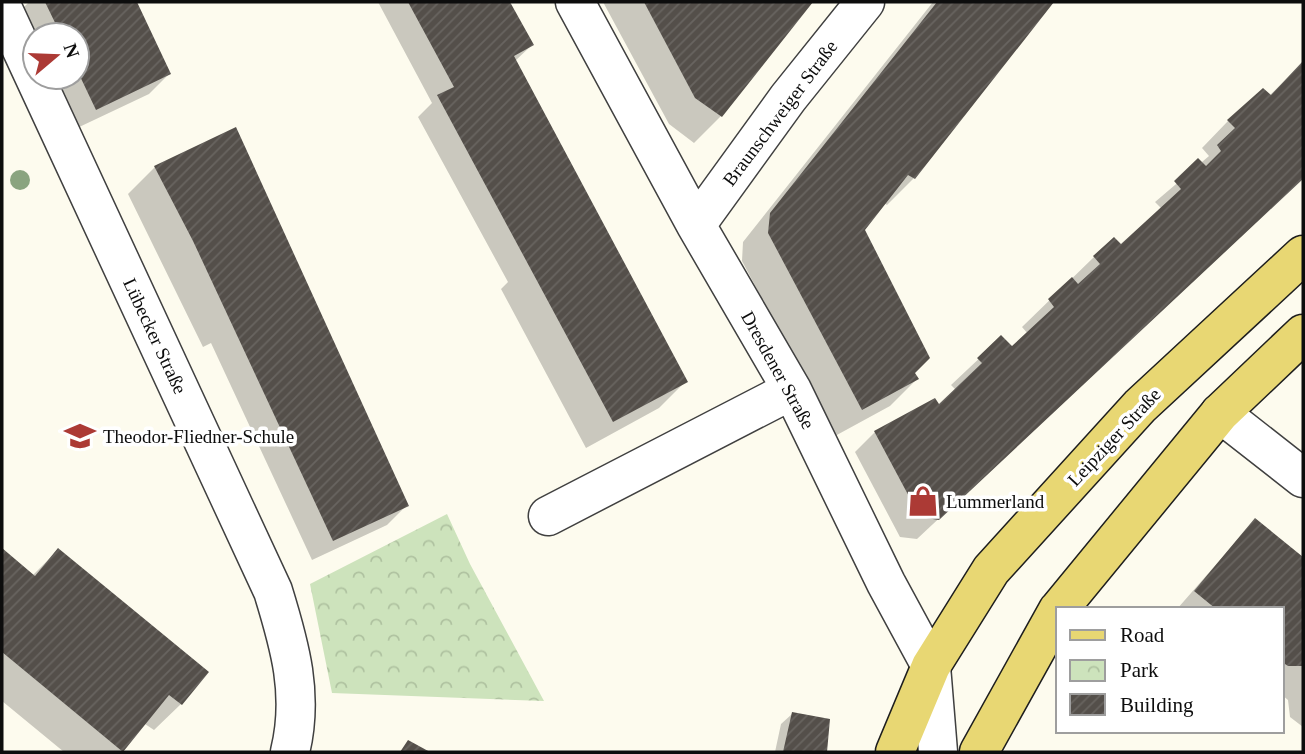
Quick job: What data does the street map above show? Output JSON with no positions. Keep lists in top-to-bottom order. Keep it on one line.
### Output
{"streets":{"main road":["Leipziger Straße"],"street":["Braunschweiger Straße","Lübecker Straße","Dresdener Straße"]},"crossings":[["Braunschweiger Straße","Dresdener Straße"],["Dresdener Straße","Leipziger Straße"]],"places":{"school or university":["Theodor-Fliedner-Schule"],"shop":["Lummerland"]},"legend":["Road","Park","Building"],"north":"right"}
